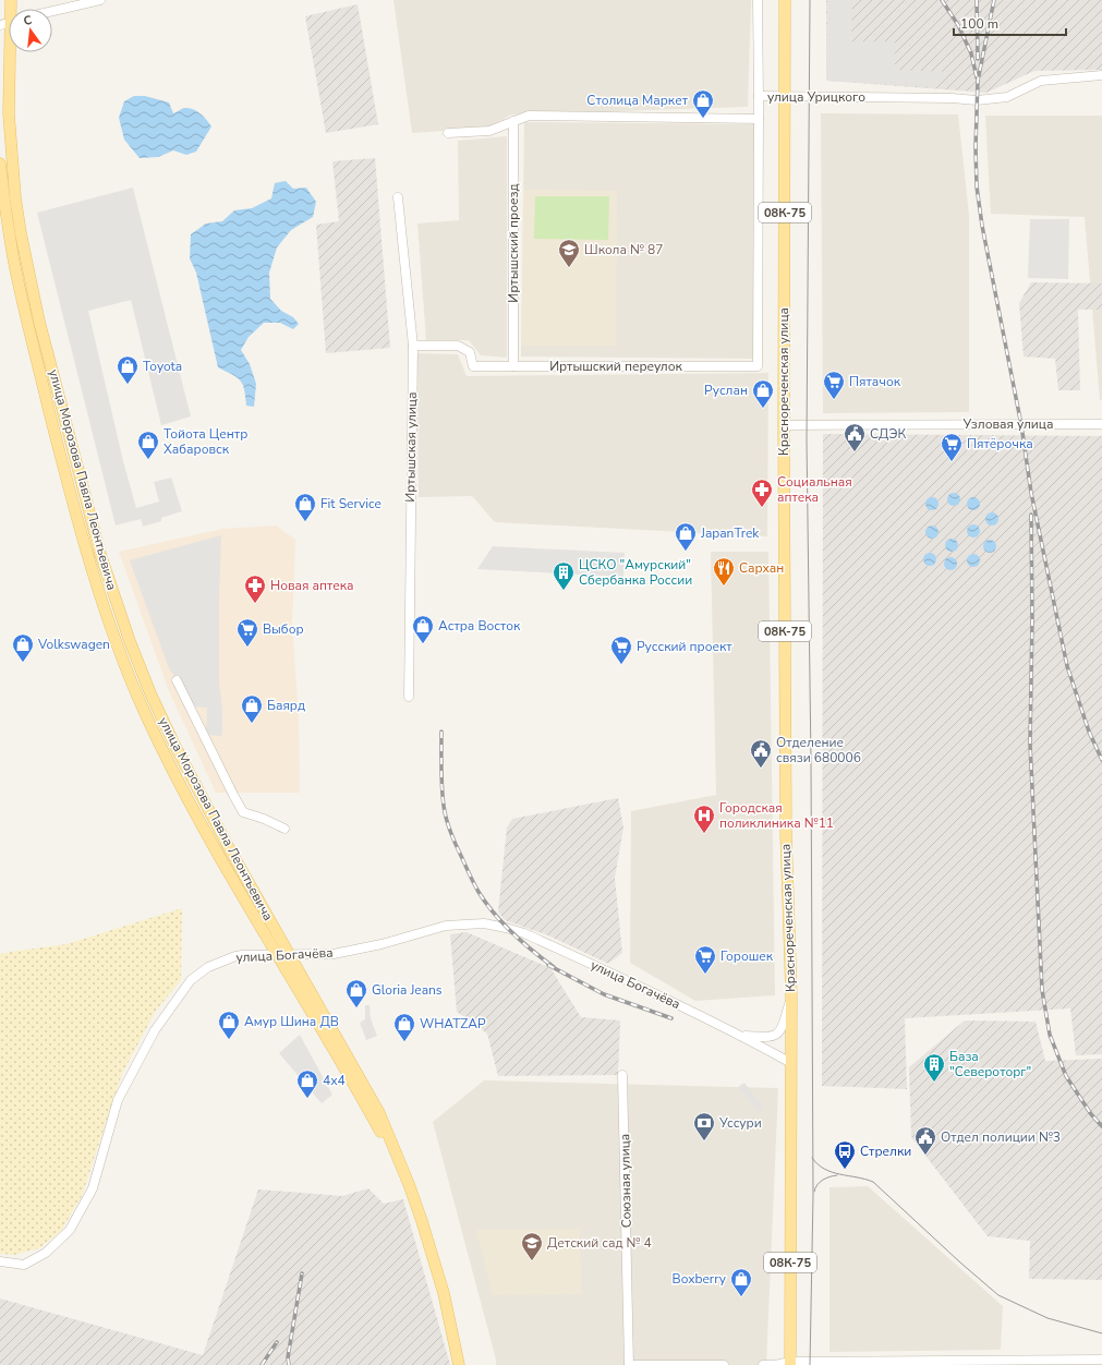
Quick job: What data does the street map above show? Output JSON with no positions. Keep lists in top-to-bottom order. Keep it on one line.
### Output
{"streets":{"main road":["08К-75","Краснореченская улица","улица Морозова Павла Леонтьевича"],"street":["улица Урицкого","Иртышский проезд","Иртышский переулок","Узловая улица","Иртышская улица","улица Богачёва","Союзная улица"]},"crossings":[["улица Урицкого","Иртышский проезд"],["улица Урицкого","Иртышский переулок"],["улица Урицкого","Краснореченская улица"],["Иртышский проезд","Иртышский переулок"],["Иртышский переулок","Иртышская улица"],["Краснореченская улица","Узловая улица"],["Краснореченская улица","улица Богачёва"],["улица Морозова Павла Леонтьевича","улица Богачёва"]],"places":{"shop":["Столица Маркет","Toyota","Руслан","Тойота Центр Хабаровск","Fit Service","JapanTrek","Астра Восток","Volkswagen","Баярд","Gloria Jeans","Амур Шина ДВ","WHATZAP","4х4","Boxberry"],"school or university":["Школа № 87","Детский сад № 4"],"supermarket":["Пятачок","Пятёрочка","Выбор","Русский проект","Горошек"],"public building":["СДЭК","Отделение связи 680006","Отдел полиции №3"],"pharmacy":["Социальная аптека","Новая аптека"],"restaurant":["Сархан"],"building":["ЦСКО \"Амурский\" Сбербанка России","База \"Североторг\""],"hospital":["Городская поликлиника №11"],"bank":["Уссури"],"bus stop":["Стрелки"]},"scale_bar":"100 m","north":"top"}
